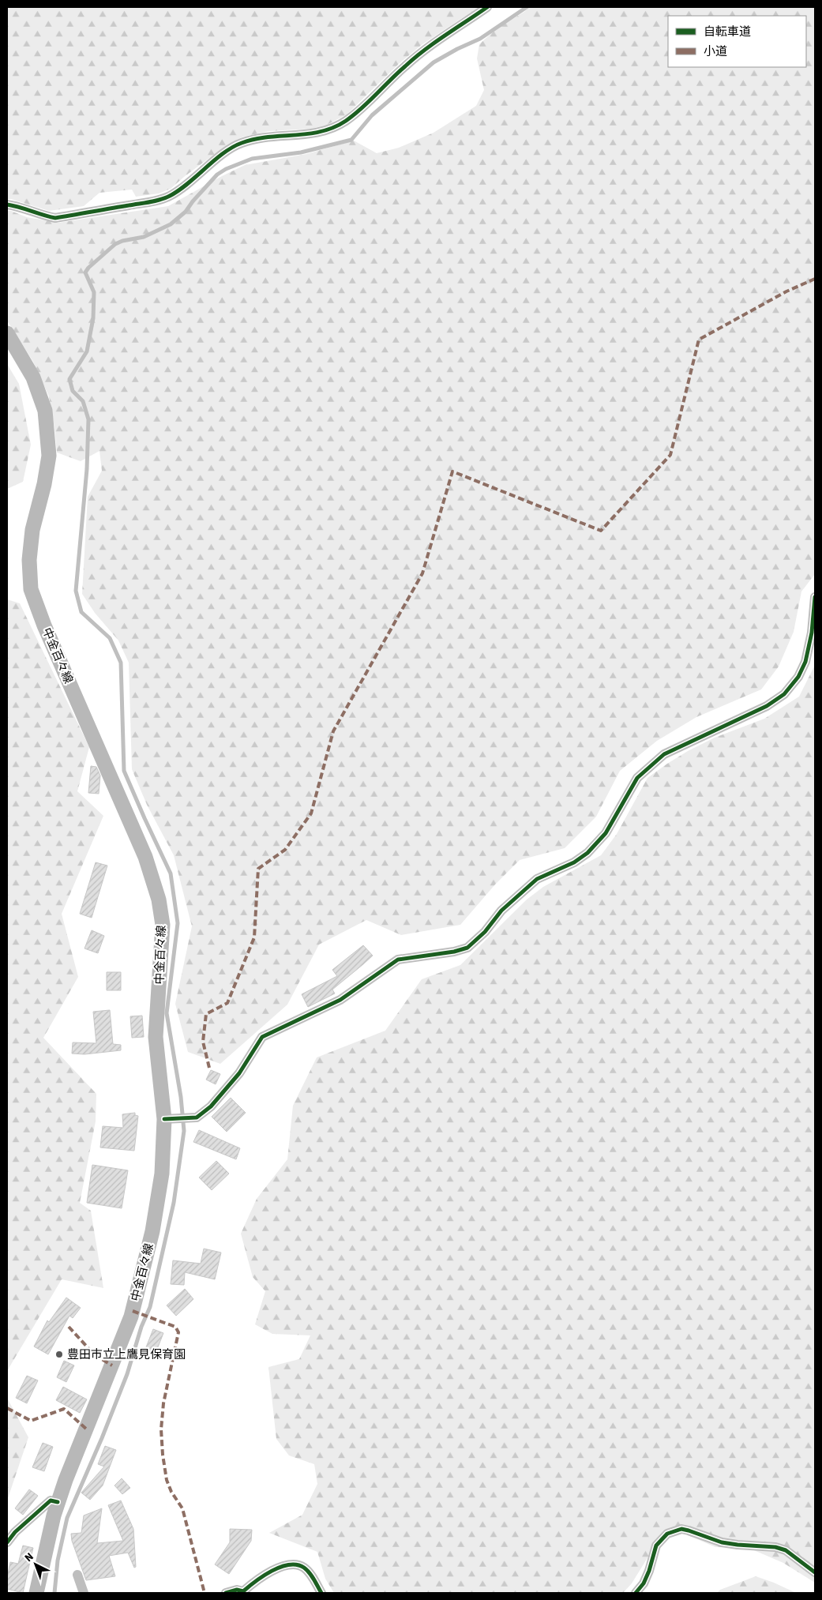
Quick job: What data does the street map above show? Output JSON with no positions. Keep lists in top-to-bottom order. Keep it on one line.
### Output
{"streets":{"main road":["中金百々線"]},"places":["豊田市立上鷹見保育園"],"legend":["自転車道","小道"],"north":"top left"}
